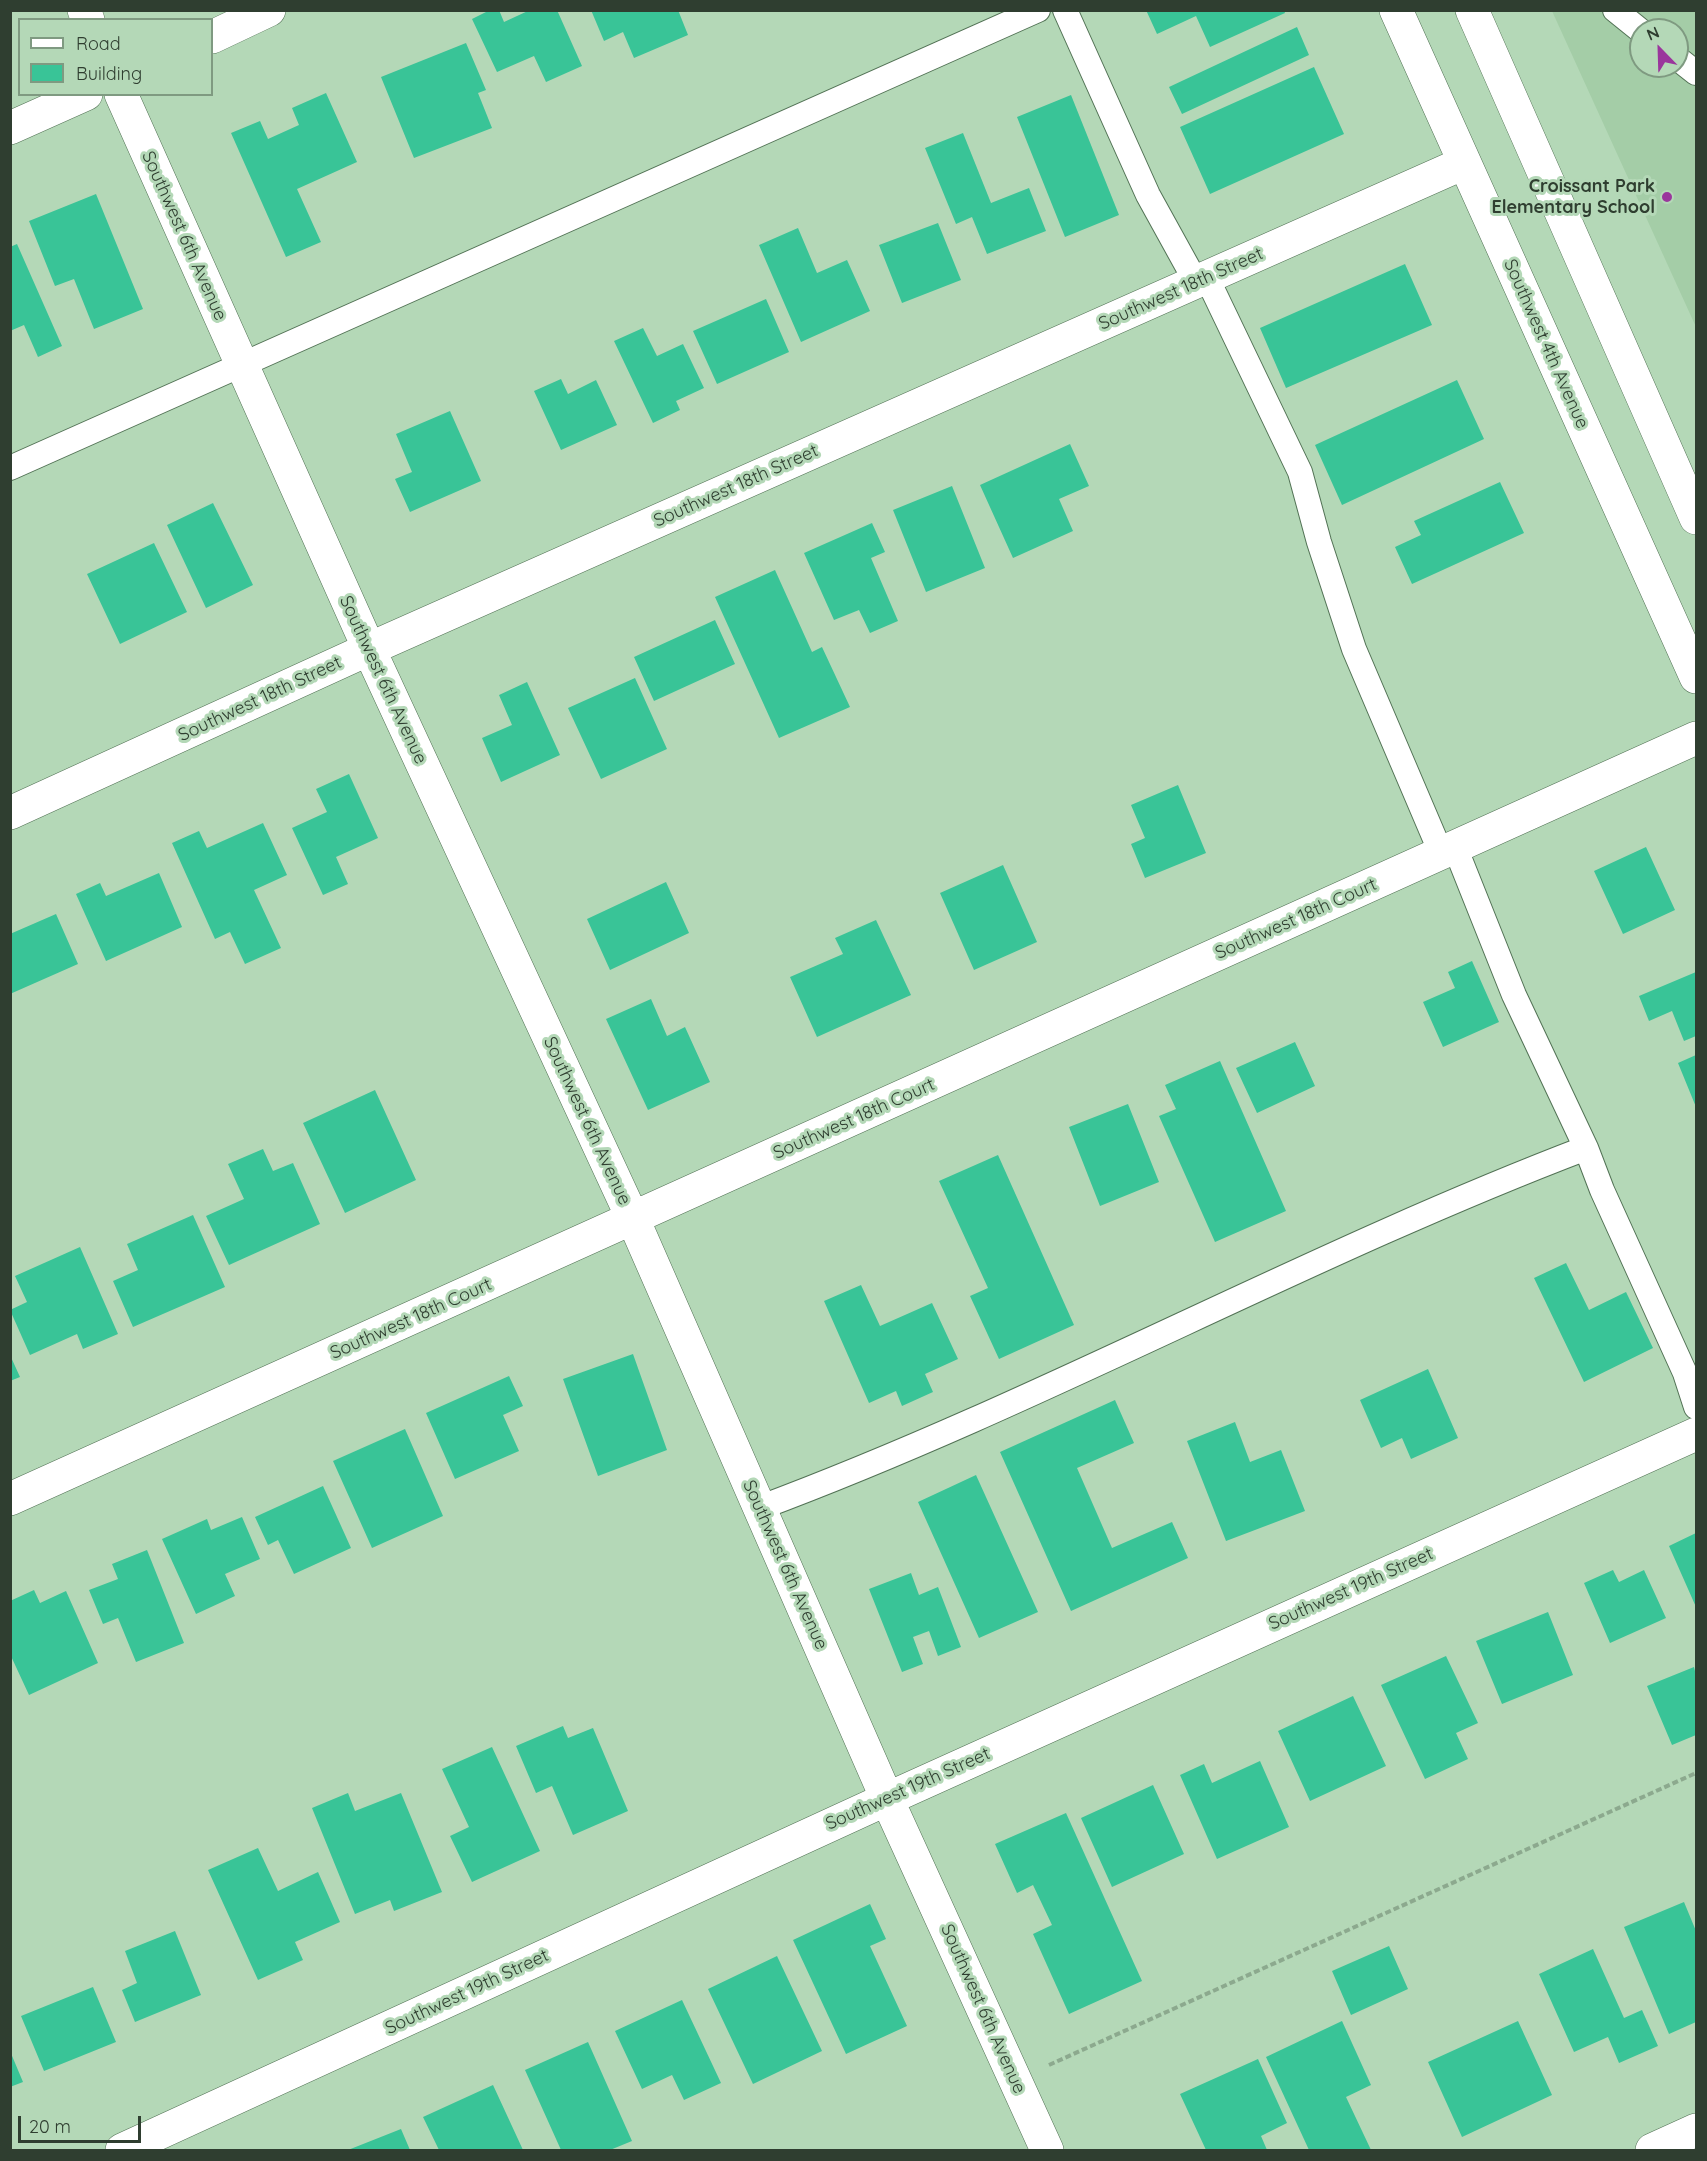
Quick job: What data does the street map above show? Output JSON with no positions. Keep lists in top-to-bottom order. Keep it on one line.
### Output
{"streets":{"street":["Southwest 6th Avenue","Southwest 18th Street","Southwest 4th Avenue","Southwest 18th Court","Southwest 19th Street"]},"crossings":[["Southwest 6th Avenue","Southwest 18th Street"],["Southwest 6th Avenue","Southwest 18th Court"],["Southwest 6th Avenue","Southwest 19th Street"],["Southwest 18th Street","Southwest 4th Avenue"]],"places":["Croissant Park Elementary School"],"legend":["Road","Building"],"scale_bar":"20 m","north":"top left"}
